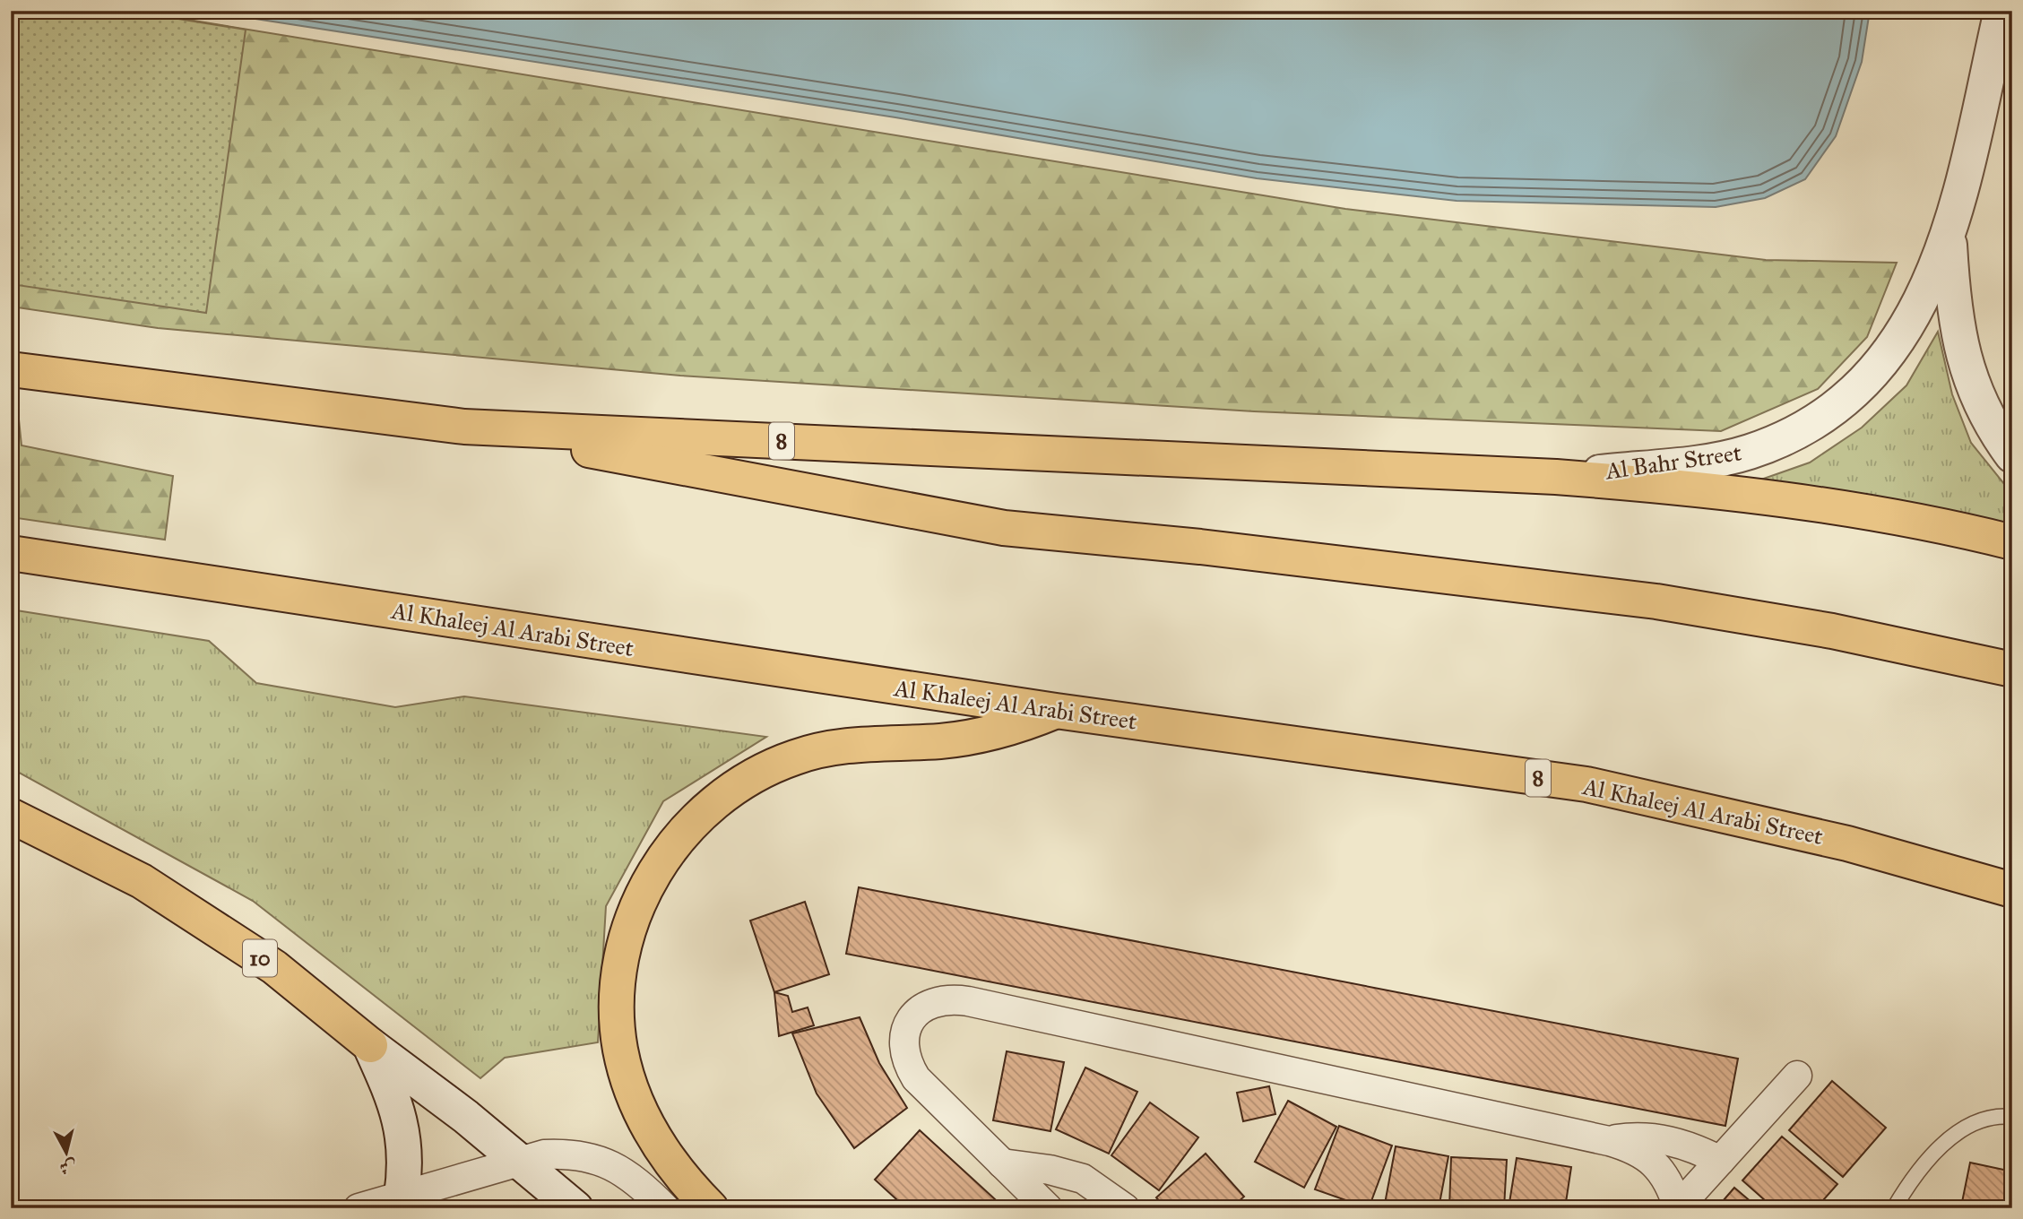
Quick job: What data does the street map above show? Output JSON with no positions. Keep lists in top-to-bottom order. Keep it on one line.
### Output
{"streets":{"highway":["8","Al Khaleej Al Arabi Street","10"],"street":["Al Bahr Street"]},"crossings":[["8","Al Bahr Street"]],"north":"bottom"}
